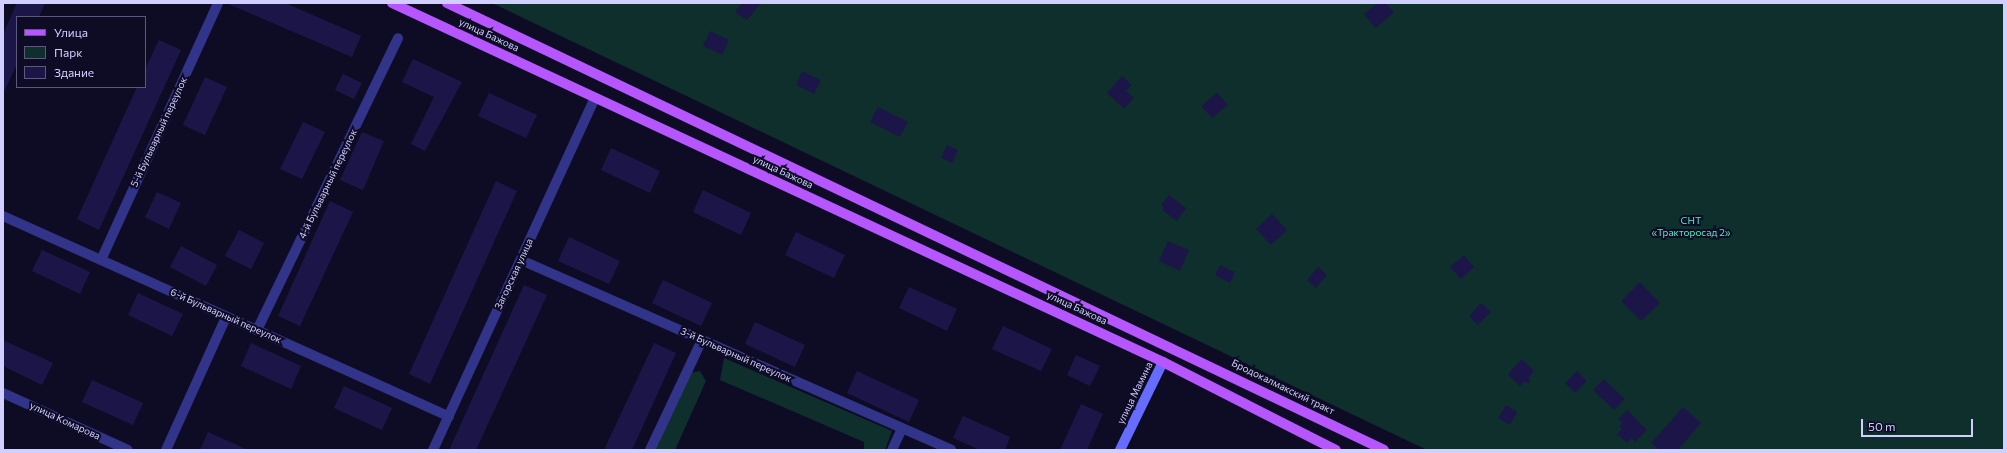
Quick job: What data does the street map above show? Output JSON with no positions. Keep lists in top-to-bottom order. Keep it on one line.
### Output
{"streets":{"main road":["улица Бажова","Бродокалмакский тракт","улица Мамина"],"street":["5-й Бульварный переулок","4-й Бульварный переулок","Загорская улица","6-й Бульварный переулок","3-й Бульварный переулок","улица Комарова"]},"crossings":[["улица Бажова","Загорская улица"],["улица Бажова","Бродокалмакский тракт"],["улица Бажова","улица Мамина"],["5-й Бульварный переулок","6-й Бульварный переулок"],["4-й Бульварный переулок","6-й Бульварный переулок"],["Загорская улица","6-й Бульварный переулок"],["Загорская улица","3-й Бульварный переулок"],["Бродокалмакский тракт","улица Мамина"]],"parks":["СНТ «Тракторосад 2»"],"legend":["Улица","Парк","Здание"],"scale_bar":"50 m"}
